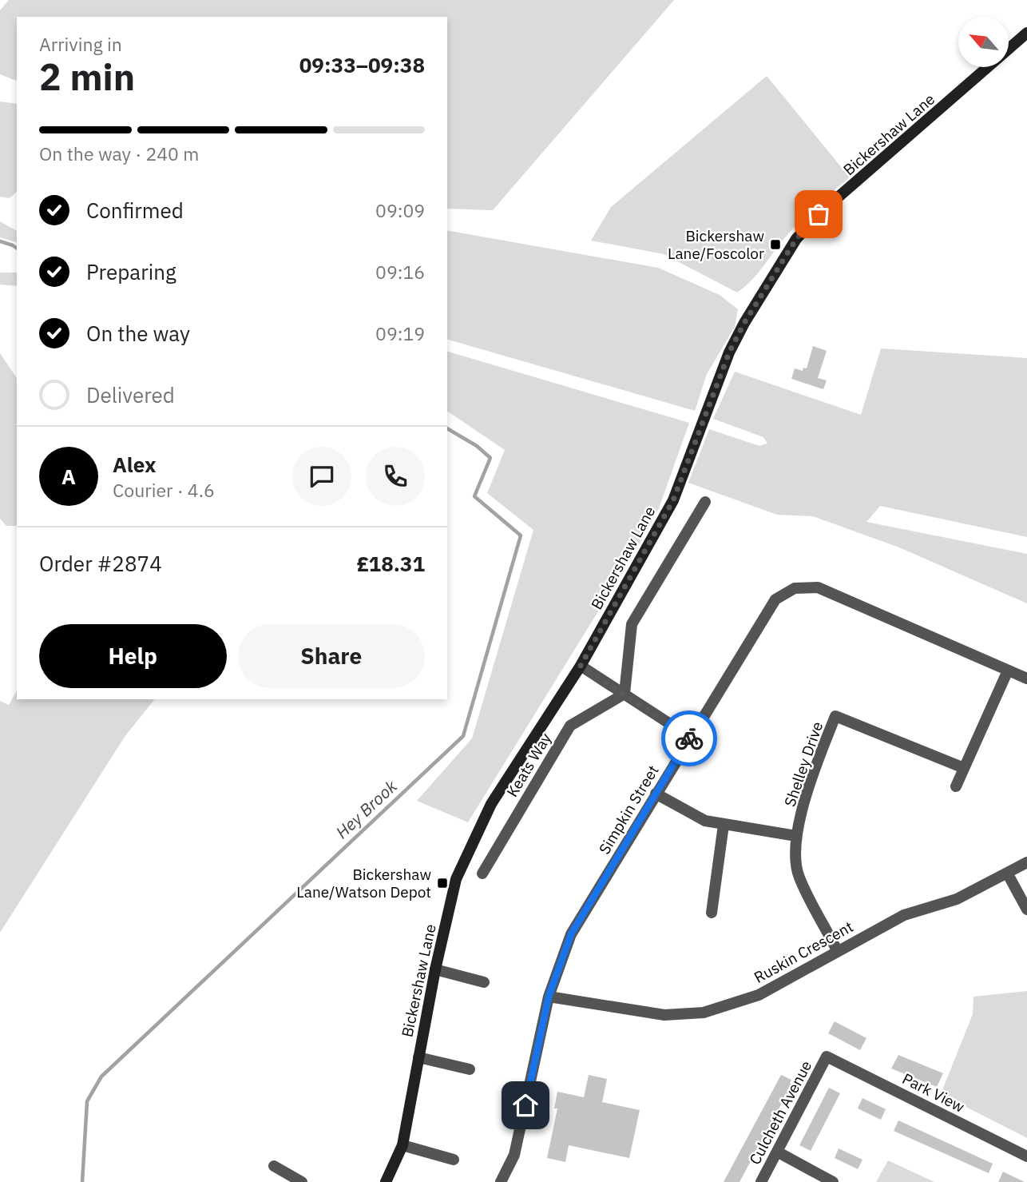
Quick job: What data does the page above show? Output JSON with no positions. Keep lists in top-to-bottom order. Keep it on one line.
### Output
{"streets":{"main road":["Bickershaw Lane"],"street":["Shelley Drive","Keats Way","Simpkin Street","Ruskin Crescent","Park View","Culcheth Avenue"]},"crossings":[["Shelley Drive","Ruskin Crescent"],["Simpkin Street","Ruskin Crescent"],["Park View","Culcheth Avenue"]],"water":["Hey Brook"],"places":{"transit":["Bickershaw Lane/Foscolor","Bickershaw Lane/Watson Depot"]},"north":"top left","page":{"heading":["2 min","Arriving in","09:33–09:38"],"panel":["Alex","Courier · 4.6","Order #2874","£18.31"],"bar":"On the way · 240 m","list":[["Confirmed","09:09"],["Preparing","09:16"],["On the way","09:19"],"Delivered"],"round":"A","buttons":["Help","Share"]}}
